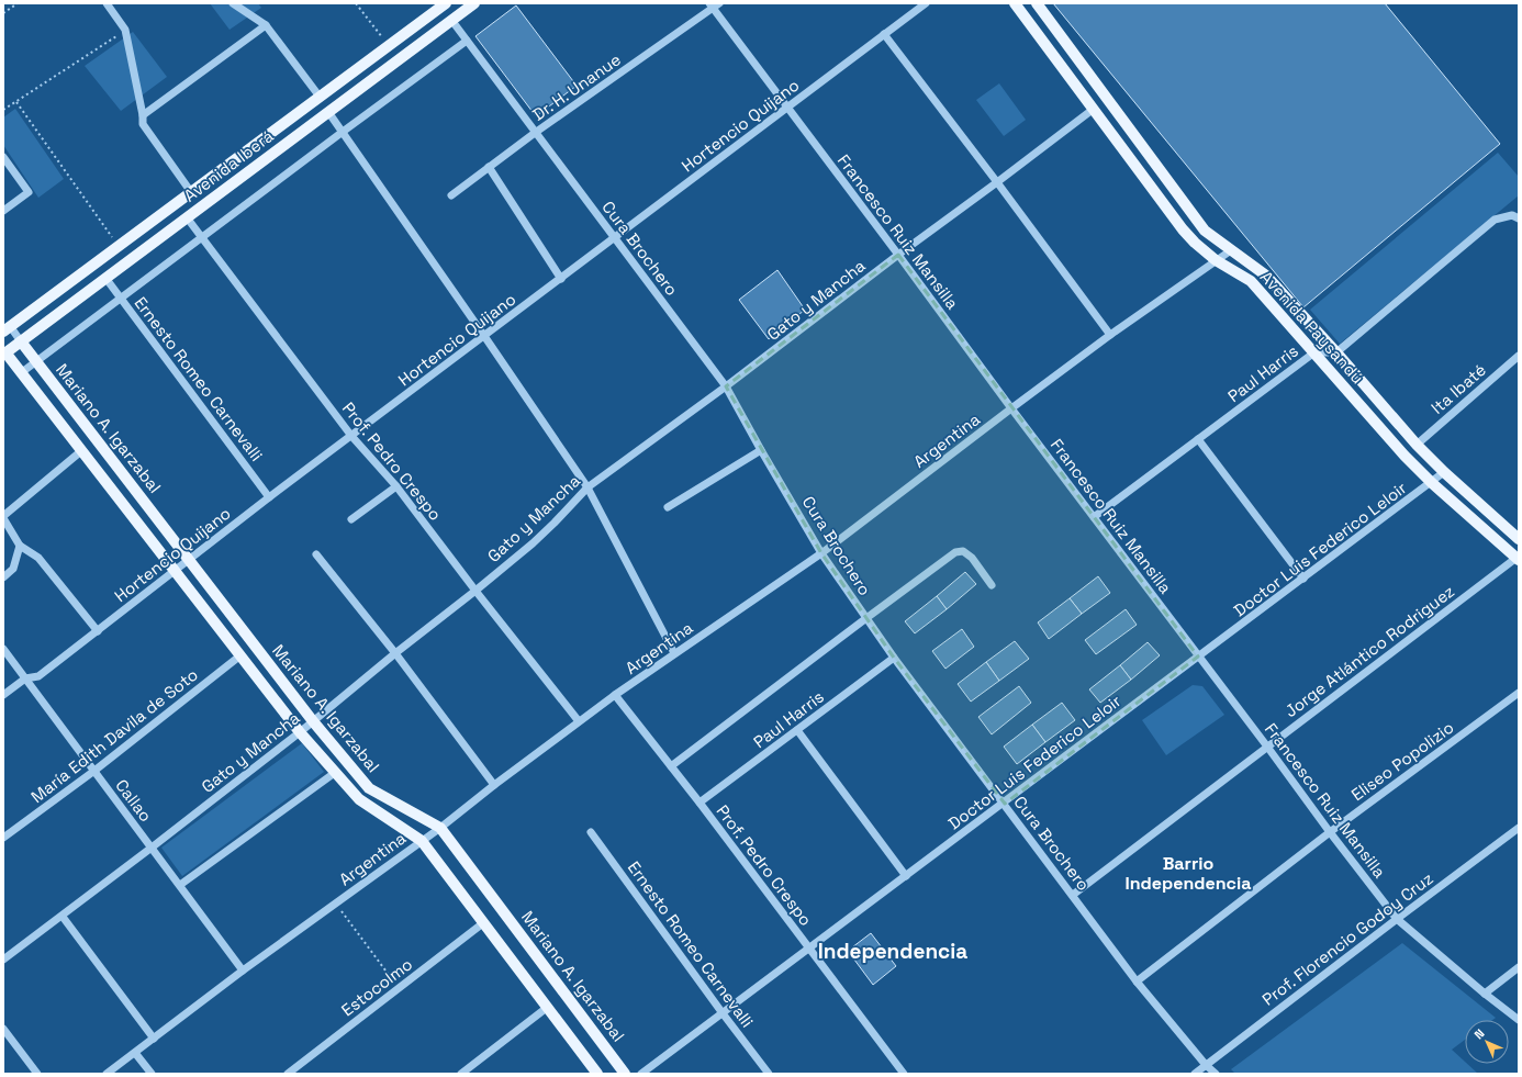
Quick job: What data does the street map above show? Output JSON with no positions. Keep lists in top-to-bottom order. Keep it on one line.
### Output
{"streets":{"main road":["Avenida Iberá","Avenida Paysandú","Mariano A. Igarzabal"],"street":["Dr. H. Unanue","Hortencio Quijano","Francesco Ruiz Mansilla","Cura Brochero","Gato y Mancha","Paul Harris","Ernesto Romeo Carnevalli","Ita Ibaté","Argentina","Prof. Pedro Crespo","Doctor Luis Federico Leloir","Jorge Atlántico Rodriguez","María Edith Davila de Soto","Eliseo Popolizio","Callao","Prof. Florencio Godoy Cruz","Estocolmo"]},"crossings":[["Dr. H. Unanue","Francesco Ruiz Mansilla"],["Dr. H. Unanue","Cura Brochero"],["Hortencio Quijano","Francesco Ruiz Mansilla"],["Hortencio Quijano","Cura Brochero"],["Hortencio Quijano","Ernesto Romeo Carnevalli"],["Hortencio Quijano","Mariano A. Igarzabal"],["Hortencio Quijano","Prof. Pedro Crespo"],["Hortencio Quijano","Callao"],["Avenida Iberá","Cura Brochero"],["Avenida Iberá","Ernesto Romeo Carnevalli"],["Avenida Iberá","Mariano A. Igarzabal"],["Avenida Iberá","Prof. Pedro Crespo"],["Francesco Ruiz Mansilla","Gato y Mancha"],["Francesco Ruiz Mansilla","Paul Harris"],["Francesco Ruiz Mansilla","Argentina"],["Francesco Ruiz Mansilla","Doctor Luis Federico Leloir"],["Francesco Ruiz Mansilla","Jorge Atlántico Rodriguez"],["Francesco Ruiz Mansilla","Eliseo Popolizio"],["Francesco Ruiz Mansilla","Prof. Florencio Godoy Cruz"],["Cura Brochero","Gato y Mancha"],["Cura Brochero","Paul Harris"],["Cura Brochero","Argentina"],["Cura Brochero","Doctor Luis Federico Leloir"],["Cura Brochero","Jorge Atlántico Rodriguez"],["Cura Brochero","Eliseo Popolizio"],["Cura Brochero","Prof. Florencio Godoy Cruz"],["Gato y Mancha","Avenida Paysandú"],["Gato y Mancha","Mariano A. Igarzabal"],["Gato y Mancha","Prof. Pedro Crespo"],["Gato y Mancha","Callao"],["Avenida Paysandú","Paul Harris"],["Avenida Paysandú","Ita Ibaté"],["Avenida Paysandú","Argentina"],["Avenida Paysandú","Doctor Luis Federico Leloir"],["Avenida Paysandú","Jorge Atlántico Rodriguez"],["Paul Harris","Prof. Pedro Crespo"],["Ernesto Romeo Carnevalli","Doctor Luis Federico Leloir"],["Mariano A. Igarzabal","Argentina"],["Mariano A. Igarzabal","María Edith Davila de Soto"],["Mariano A. Igarzabal","Estocolmo"],["Argentina","Prof. Pedro Crespo"],["Argentina","Callao"],["Prof. Pedro Crespo","Doctor Luis Federico Leloir"],["María Edith Davila de Soto","Callao"]],"districts":["Barrio Independencia","Independencia"],"north":"top left"}
